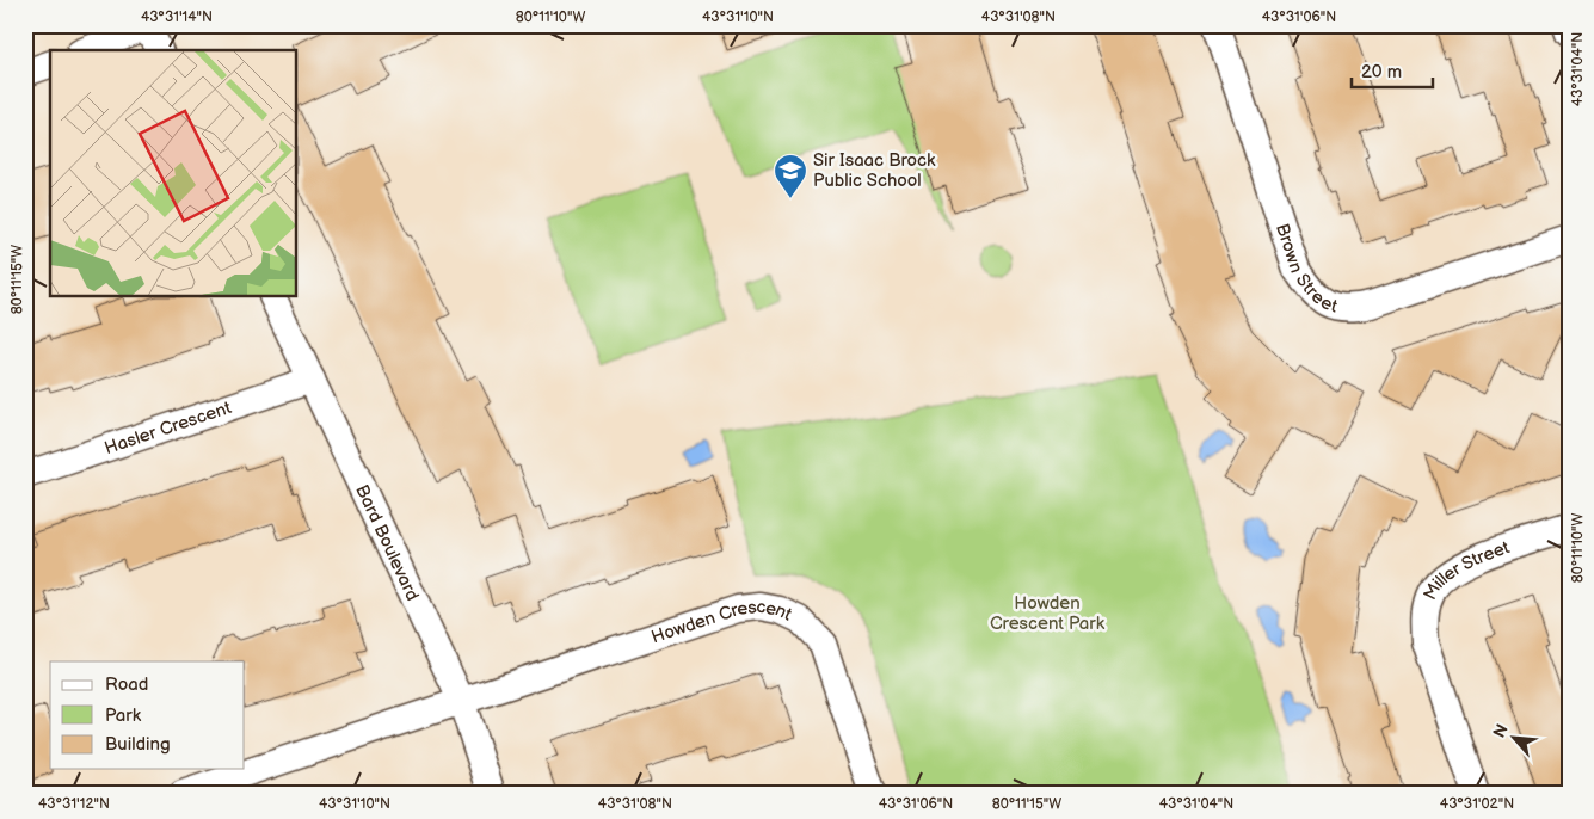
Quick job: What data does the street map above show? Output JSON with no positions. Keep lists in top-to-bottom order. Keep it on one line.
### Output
{"streets":{"street":["Brown Street","Hasler Crescent","Bard Boulevard","Miller Street","Howden Crescent"]},"crossings":[["Hasler Crescent","Bard Boulevard"],["Bard Boulevard","Howden Crescent"]],"parks":["Howden Crescent Park"],"places":{"school or university":["Sir Isaac Brock Public School"]},"legend":["Road","Park","Building"],"scale_bar":"20 m","north":"top left","coordinates":["43°31'14\"N","80°11'10\"W","43°31'10\"N","43°31'08\"N","43°31'06\"N","43°31'04\"N","80°11'15\"W","43°31'12\"N","43°31'02\"N"]}
